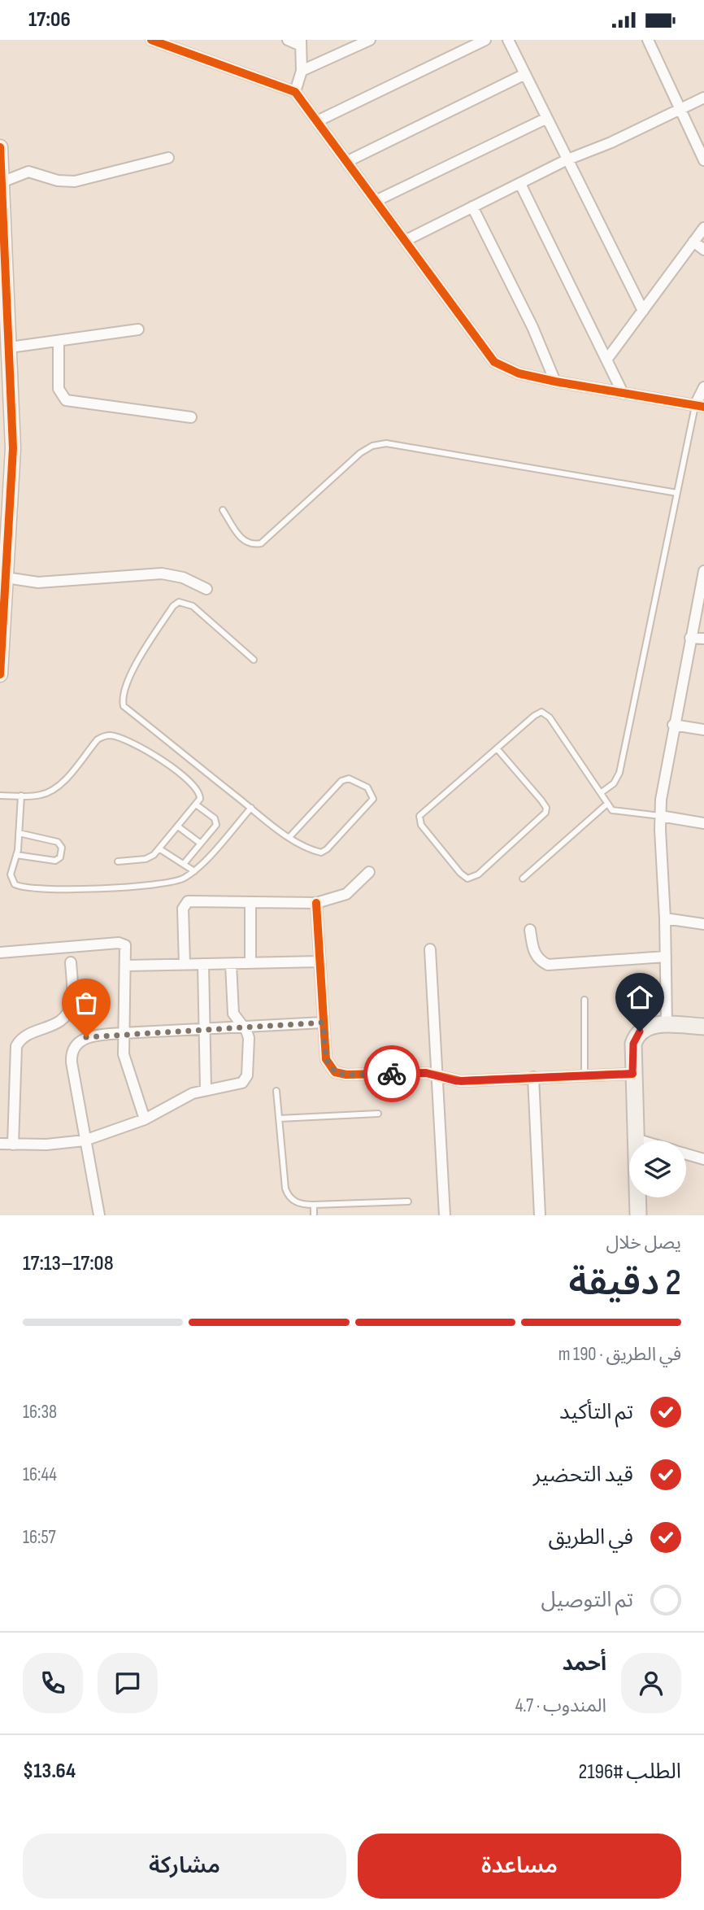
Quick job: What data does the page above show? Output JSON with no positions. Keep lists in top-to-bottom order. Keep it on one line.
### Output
{"page":{"status":"17:06","heading":["2 دقيقة","يصل خلال","17:08–17:13"],"panel":["أحمد","المندوب · 4.7","الطلب #2196","$13.64"],"bar":"في الطريق · 190 m","list":[["تم التأكيد","16:38"],["قيد التحضير","16:44"],["في الطريق","16:57"],"تم التوصيل"],"buttons":["مساعدة","مشاركة"]}}
